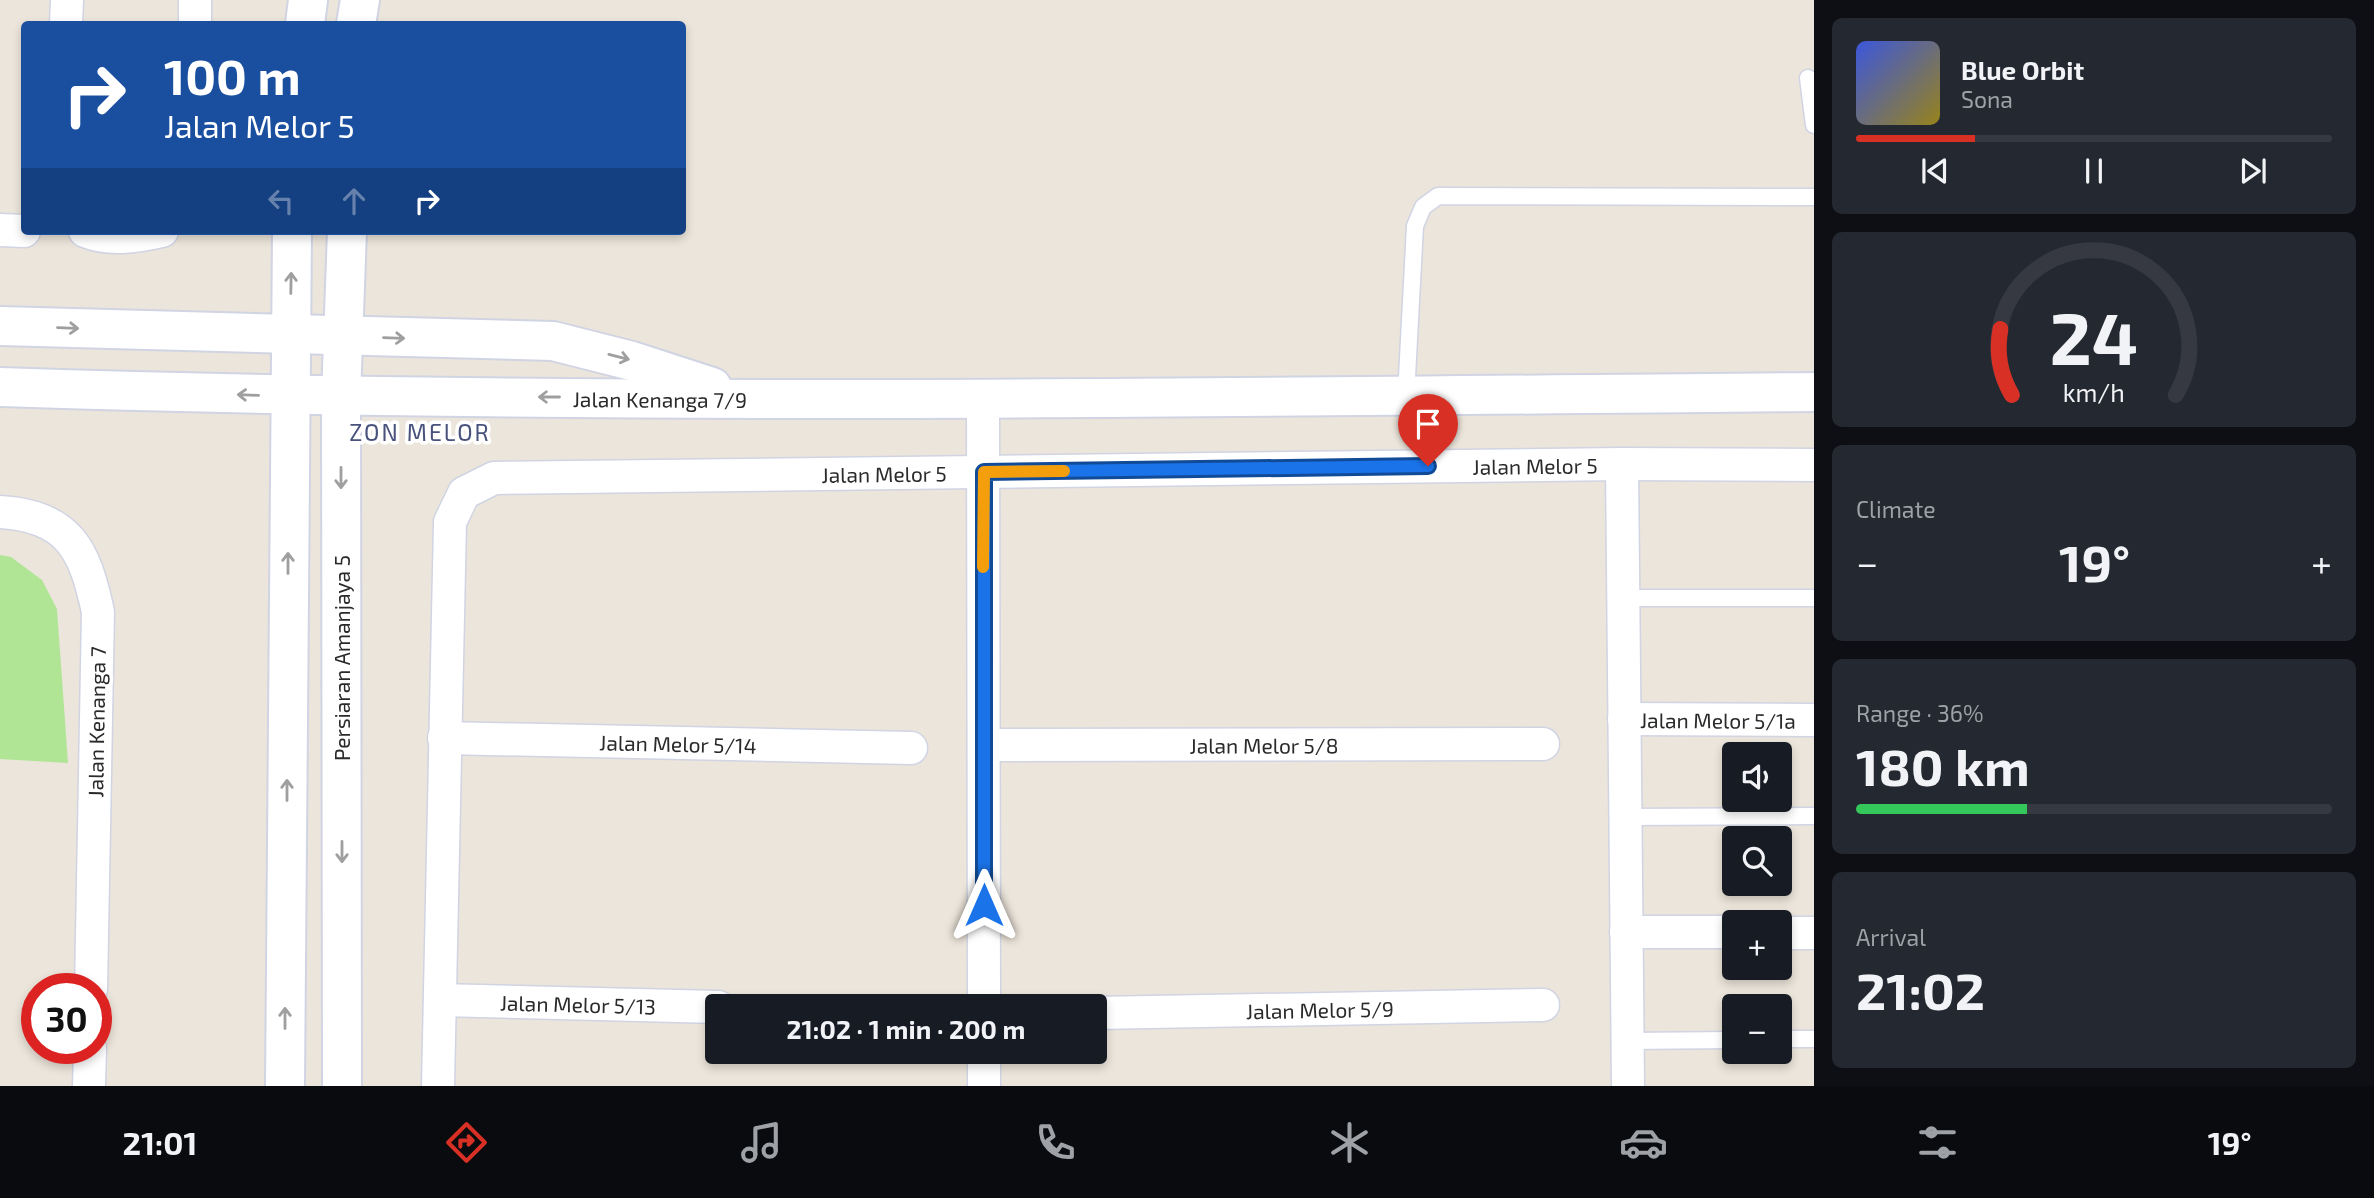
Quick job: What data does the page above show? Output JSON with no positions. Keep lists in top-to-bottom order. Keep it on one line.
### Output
{"streets":{"street":["Jalan Kenanga 7/9","Jalan Melor 5","Persiaran Amanjaya 5","Jalan Melor 5/1a","Jalan Kenanga 7","Jalan Melor 5/14","Jalan Melor 5/8","Jalan Melor 5/13","Jalan Melor 5/9"]},"crossings":[["Jalan Kenanga 7/9","Persiaran Amanjaya 5"],["Jalan Melor 5","Jalan Melor 5/14"]],"districts":["ZON MELOR"],"page":{"turn":["100 m","Jalan Melor 5"],"song":["Blue Orbit","Sona"],"tile":["Climate",["Range · 36%","180 km"],["Arrival","21:02"]],"heat":["−","19°","+"],"map_buttons":["+","−"],"limit":"30","trip":"21:02 · 1 min · 200 m","tabs":["21:01","19°"],"gauge":["24","km/h"]}}
